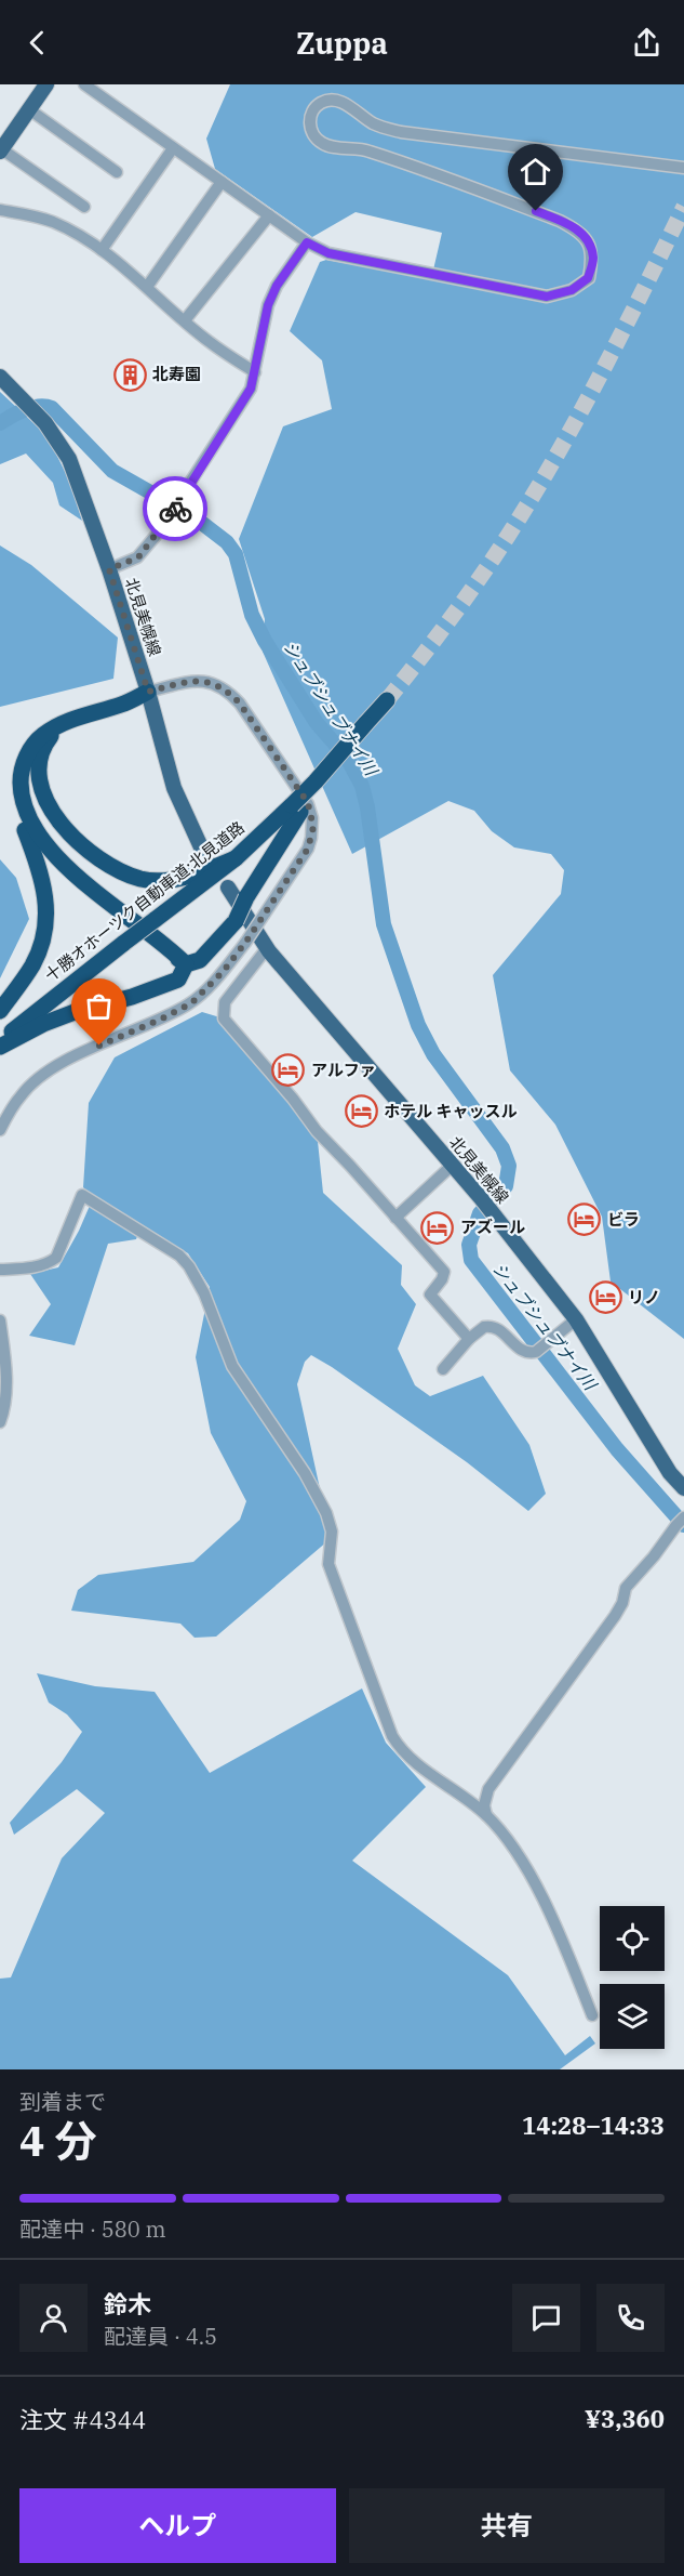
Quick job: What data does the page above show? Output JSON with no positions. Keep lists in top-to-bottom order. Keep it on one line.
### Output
{"streets":{"highway":["十勝オホーツク自動車道;北見道路"],"main road":["北見美幌線"]},"water":["シュブシュブナイ川"],"places":{"building":["北寿園"],"hotel":["アルファ","ホテル キャッスル","ビラ","アズール","リノ"]},"page":{"header":"Zuppa","heading":["4 分","到着まで","14:28–14:33"],"panel":["鈴木","配達員 · 4.5","注文 #4344","¥3,360"],"bar":"配達中 · 580 m","buttons":["ヘルプ","共有"]}}
